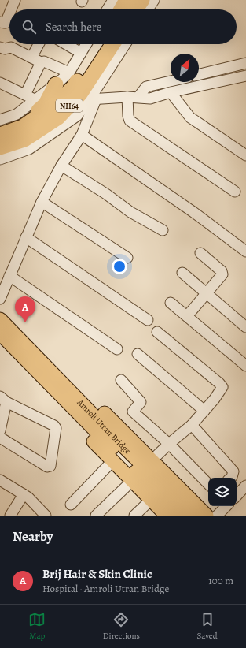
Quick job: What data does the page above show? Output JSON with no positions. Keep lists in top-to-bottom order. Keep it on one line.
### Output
{"streets":{"highway":["NH64"],"main road":["Amroli Utran Bridge"]},"north":"top right","page":{"search":"Search here","pins":"A","heading":"Nearby","list":[{"mark":"A","name":"Brij Hair & Skin Clinic","note":"Hospital · Amroli Utran Bridge","value":"100 m"}],"nav":["Map","Directions","Saved"]}}
